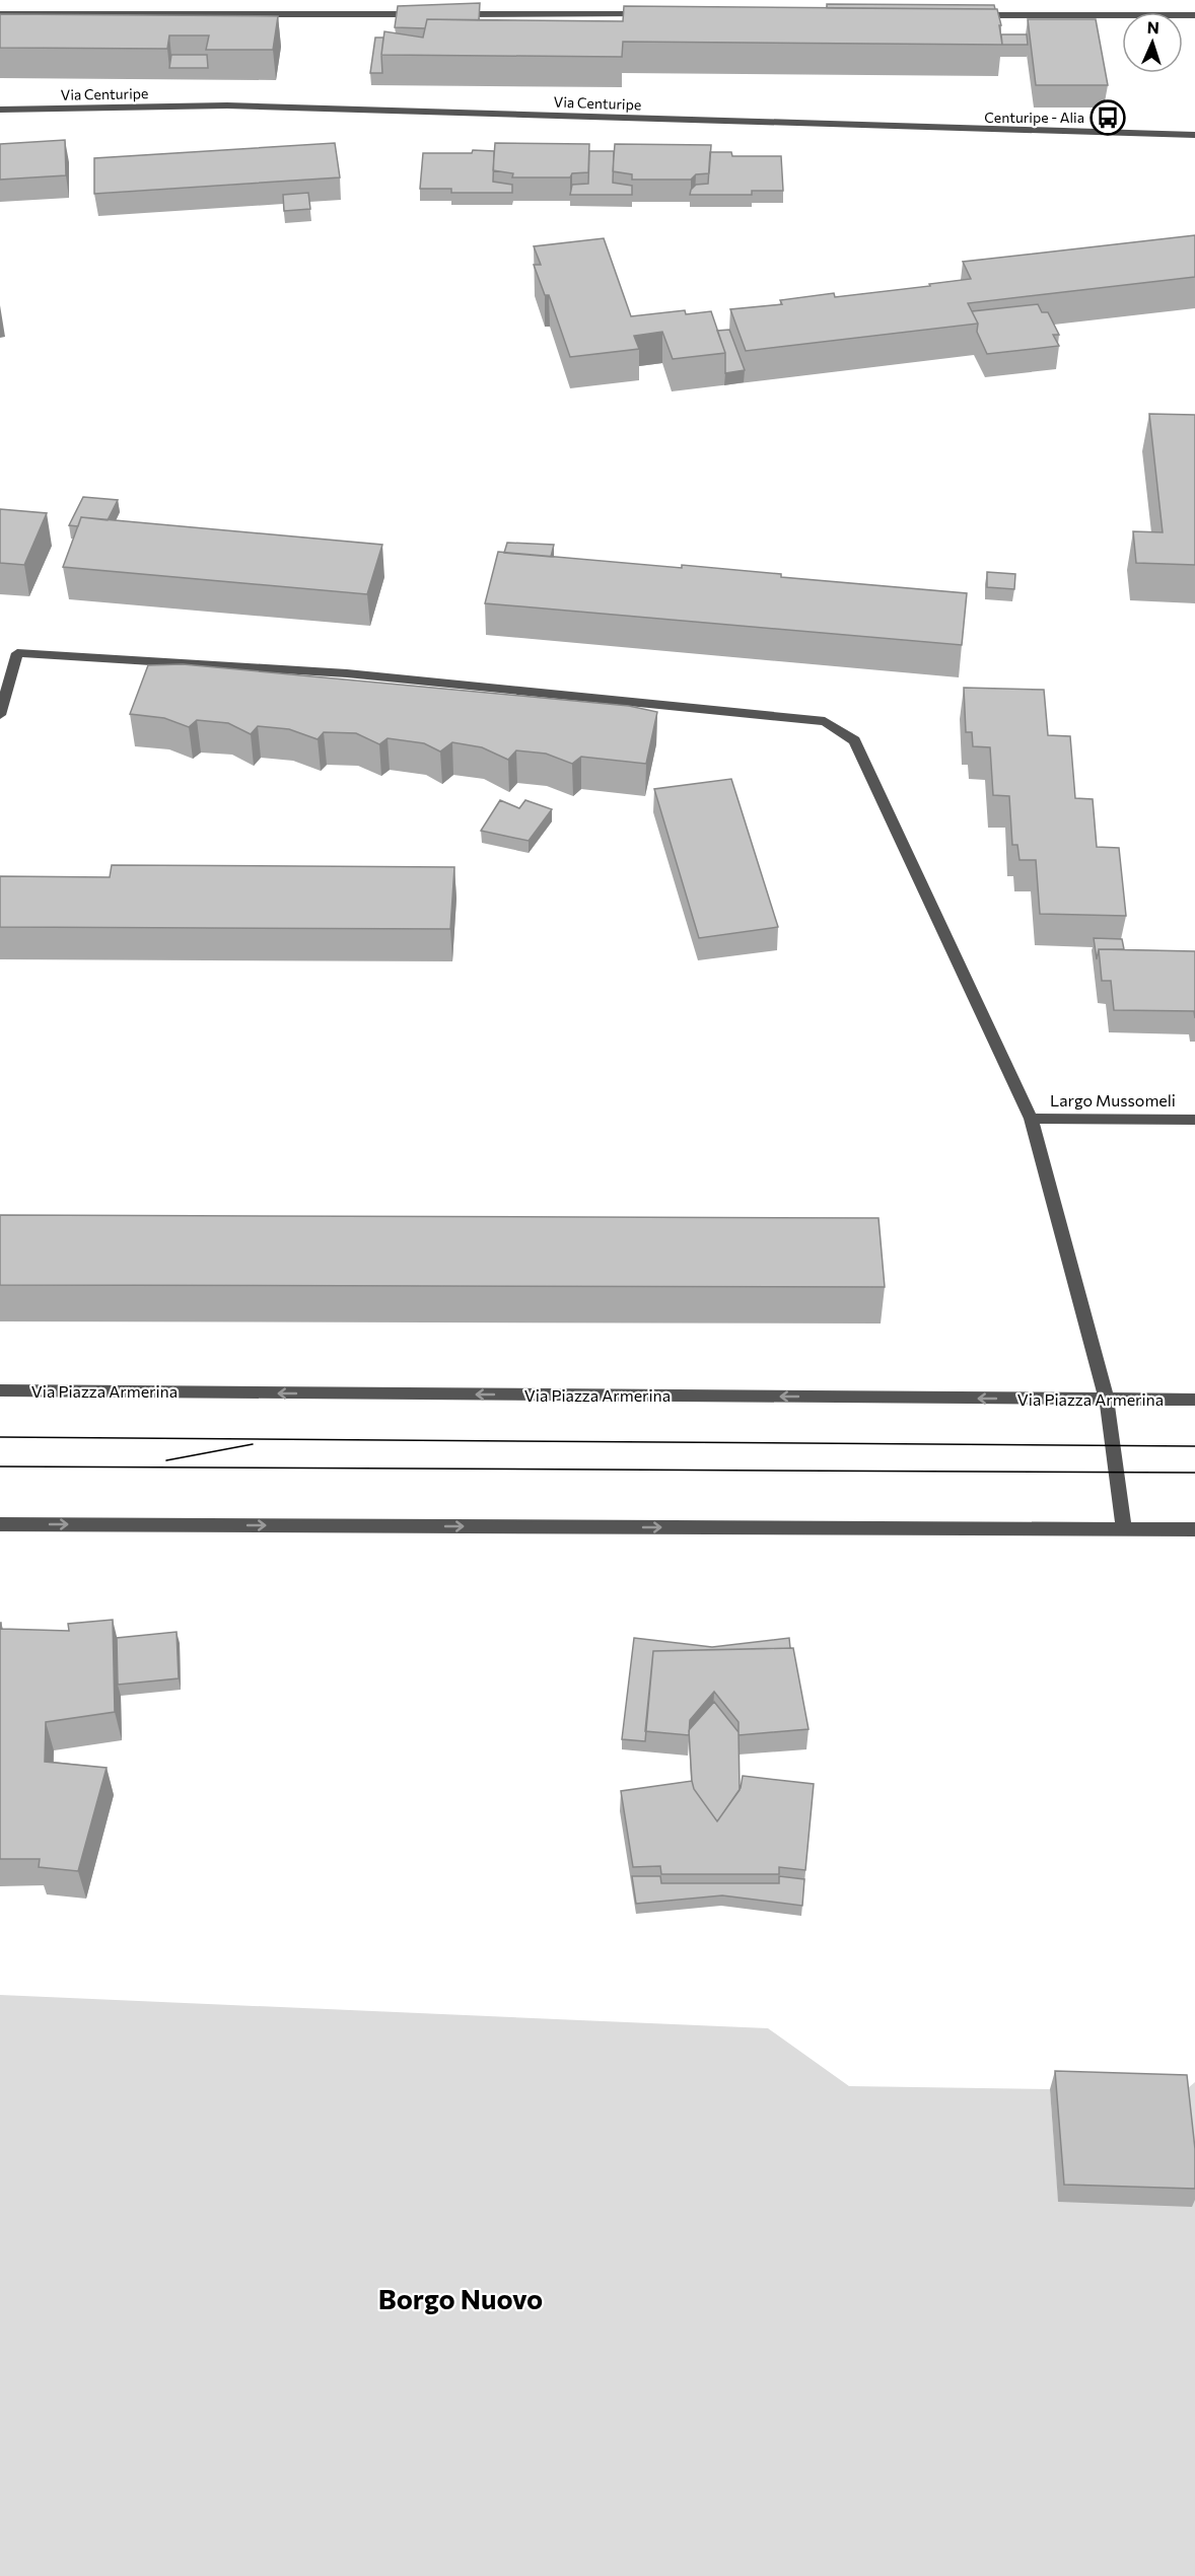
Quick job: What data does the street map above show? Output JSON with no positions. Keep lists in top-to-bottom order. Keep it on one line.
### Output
{"streets":{"street":["Via Centuripe","Largo Mussomeli","Via Piazza Armerina"]},"districts":["Borgo Nuovo"],"places":{"bus stop":["Centuripe - Alia"]},"north":"top"}
